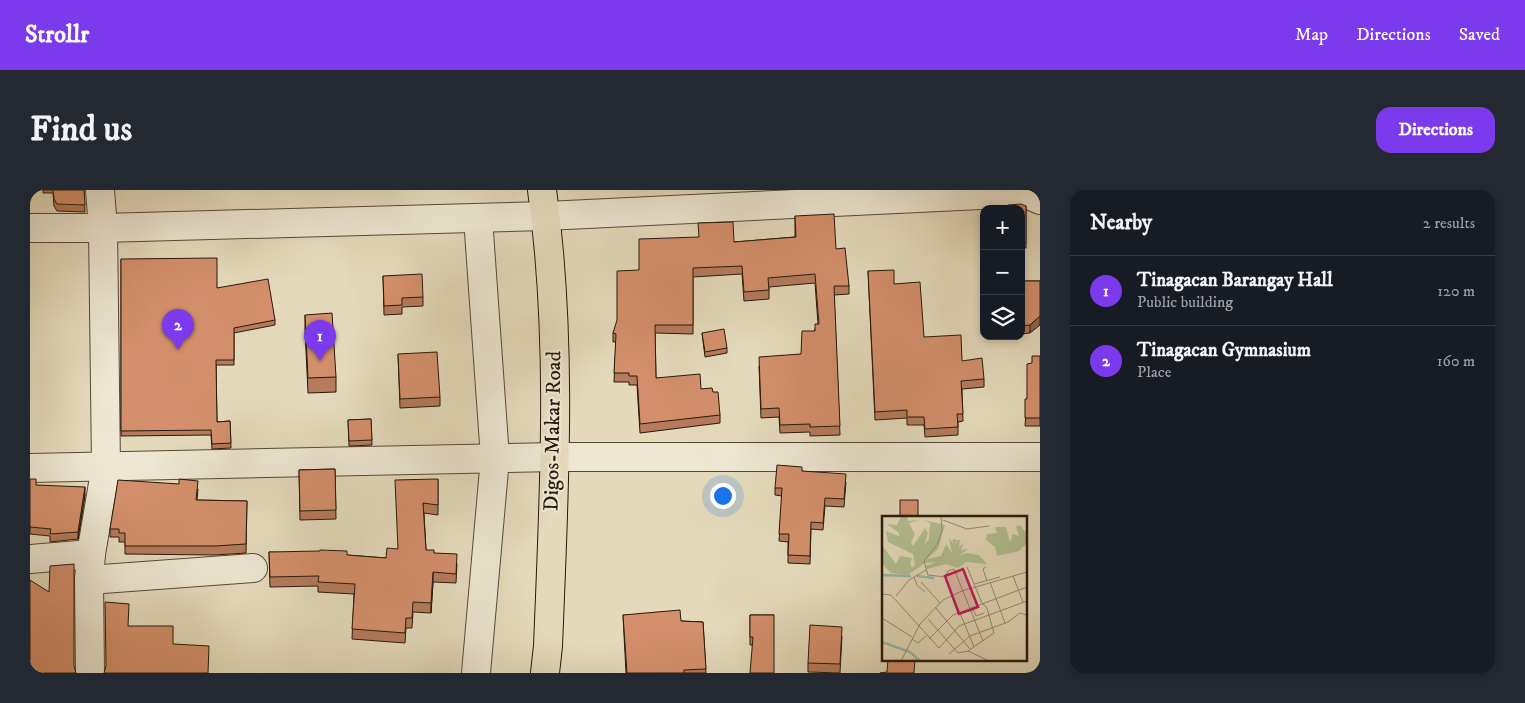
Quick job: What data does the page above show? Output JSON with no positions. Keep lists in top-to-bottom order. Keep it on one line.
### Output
{"streets":{"highway":["Digos-Makar Road"]},"page":{"header":"Strollr","nav":["Map","Directions","Saved"],"buttons":"Directions","title":"Find us","heading":["Nearby","2 results"],"map_buttons":["+","−"],"list":[{"mark":"1","name":"Tinagacan Barangay Hall","note":"Public building","value":"120 m"},{"mark":"2","name":"Tinagacan Gymnasium","note":"Place","value":"160 m"}],"pins":["2","1"]}}
